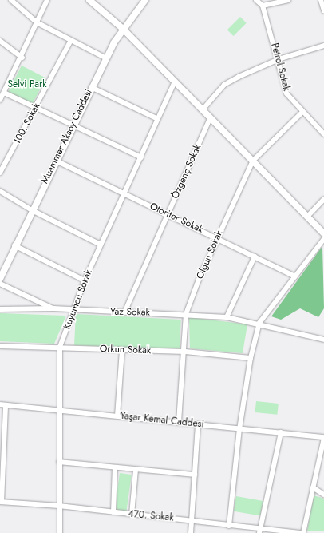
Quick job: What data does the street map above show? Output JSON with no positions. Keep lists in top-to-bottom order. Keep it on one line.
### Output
{"streets":{"main road":["Muammer Aksoy Caddesi"],"street":["Petrol Sokak","100. Sokak","Özgenç Sokak","Otoriter Sokak","Olgun Sokak","Kuyumcu Sokak","Yaz Sokak","Orkun Sokak","Yaşar Kemal Caddesi","470. Sokak"]},"crossings":[["Petrol Sokak","Olgun Sokak"],["Muammer Aksoy Caddesi","Otoriter Sokak"],["Özgenç Sokak","Otoriter Sokak"],["Özgenç Sokak","Yaz Sokak"],["Otoriter Sokak","Olgun Sokak"],["Otoriter Sokak","Kuyumcu Sokak"],["Olgun Sokak","Yaz Sokak"],["Olgun Sokak","Orkun Sokak"],["Olgun Sokak","Yaşar Kemal Caddesi"],["Kuyumcu Sokak","Yaz Sokak"],["Kuyumcu Sokak","Orkun Sokak"],["Kuyumcu Sokak","Yaşar Kemal Caddesi"],["Kuyumcu Sokak","470. Sokak"]],"parks":["Selvi Park"]}
